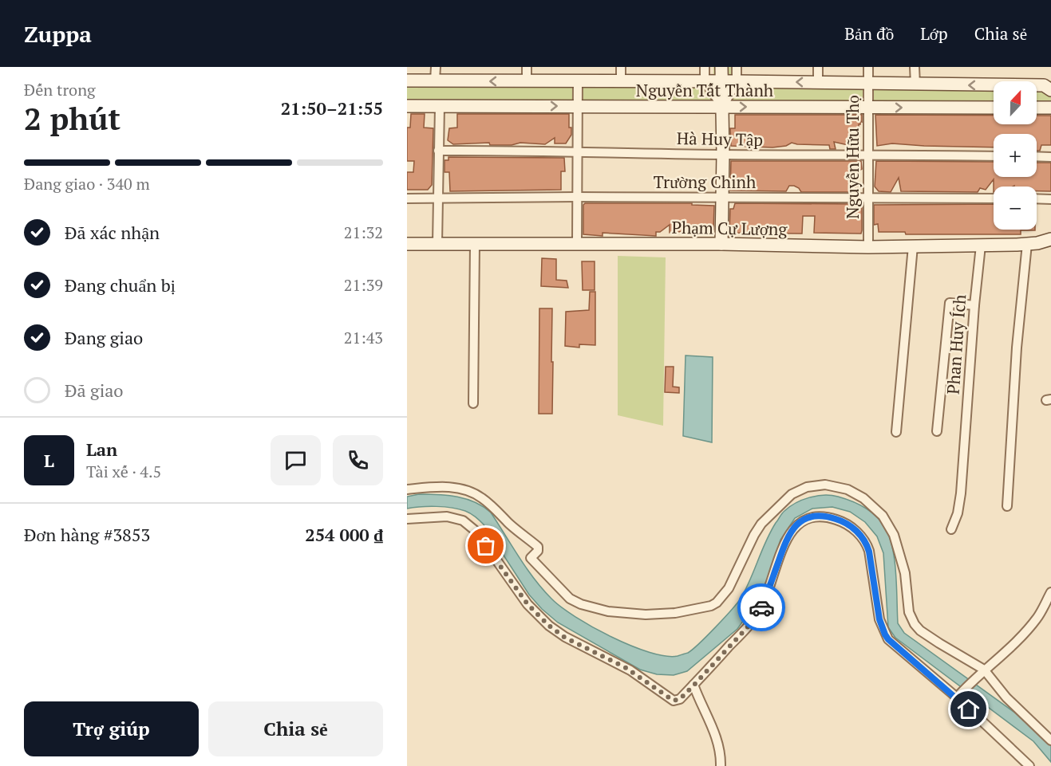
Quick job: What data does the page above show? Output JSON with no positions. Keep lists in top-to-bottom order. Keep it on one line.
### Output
{"streets":{"street":["Nguyễn Tất Thành","Hà Huy Tập","Nguyễn Hữu Thọ","Trường Chinh","Phạm Cự Lượng","Phan Huy Ích"]},"crossings":[["Nguyễn Tất Thành","Nguyễn Hữu Thọ"],["Hà Huy Tập","Nguyễn Hữu Thọ"],["Nguyễn Hữu Thọ","Trường Chinh"],["Nguyễn Hữu Thọ","Phạm Cự Lượng"],["Phạm Cự Lượng","Phan Huy Ích"]],"north":"top","page":{"header":"Zuppa","nav":["Bản đồ","Lớp","Chia sẻ"],"heading":["2 phút","Đến trong","21:50–21:55"],"panel":["Lan","Tài xế · 4.5","Đơn hàng #3853","254 000 ₫"],"map_buttons":["+","−"],"bar":"Đang giao · 340 m","list":[["Đã xác nhận","21:32"],["Đang chuẩn bị","21:39"],["Đang giao","21:43"],"Đã giao"],"round":"L","buttons":["Trợ giúp","Chia sẻ"]}}
